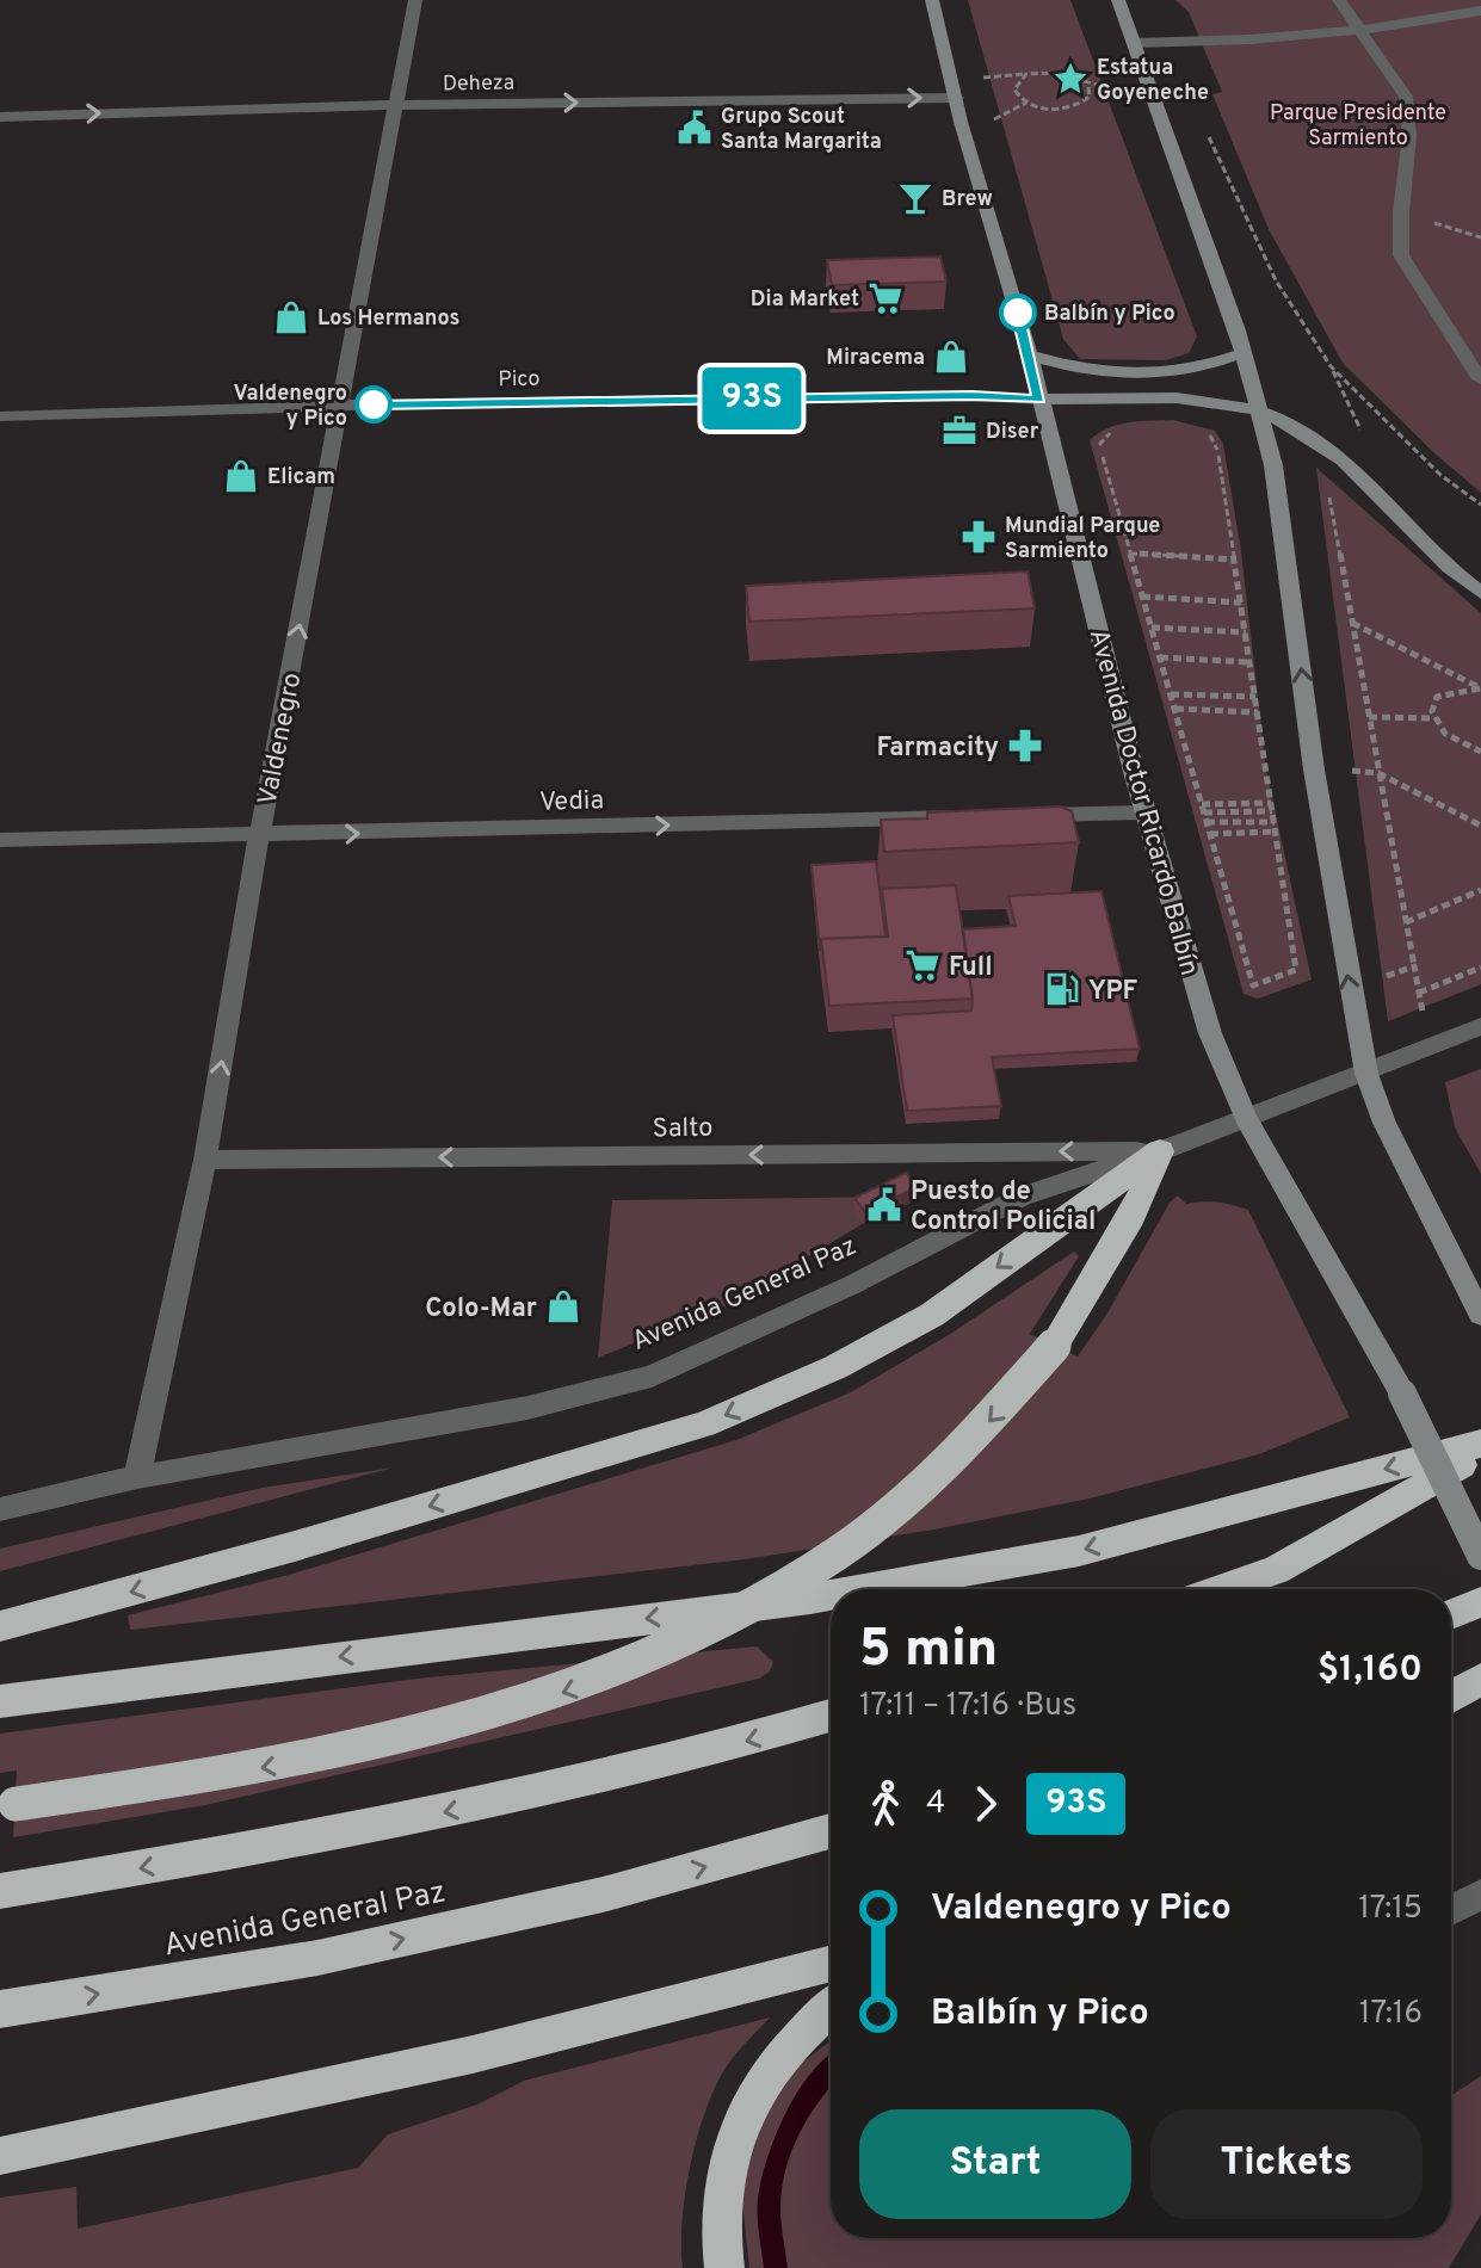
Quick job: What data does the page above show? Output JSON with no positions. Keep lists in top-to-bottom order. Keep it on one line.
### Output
{"streets":{"highway":["Avenida General Paz"],"main road":["Avenida Doctor Ricardo Balbín"],"street":["Deheza","Pico","Valdenegro","Vedia","Salto"]},"crossings":[["Deheza","Valdenegro"],["Deheza","Avenida Doctor Ricardo Balbín"],["Pico","Valdenegro"],["Pico","Avenida Doctor Ricardo Balbín"],["Valdenegro","Vedia"],["Valdenegro","Salto"],["Valdenegro","Avenida General Paz"],["Avenida Doctor Ricardo Balbín","Avenida General Paz"],["Salto","Avenida General Paz"]],"one_way":["Deheza","Valdenegro","Vedia","Salto","Avenida General Paz"],"parks":["Parque Presidente Sarmiento"],"places":{"place":["Estatua Goyeneche"],"public building":["Grupo Scout Santa Margarita","Puesto de Control Policial"],"bar":["Brew"],"supermarket":["Dia Market","Full"],"other":["Balbín y Pico","Valdenegro y Pico"],"shop":["Los Hermanos","Miracema","Elicam","Colo-Mar"],"office":["Diser"],"pharmacy":["Mundial Parque Sarmiento","Farmacity"],"fuel station":["YPF"]},"lines":["bus line 93S"],"page":{"on_map":"93S","heading":["5 min","17:11 – 17:16 · Bus","$1,160"],"legs":["4","93S"],"list":[{"name":"Valdenegro y Pico","value":"17:15"},{"name":"Balbín y Pico","value":"17:16"}],"buttons":["Start","Tickets"]}}
